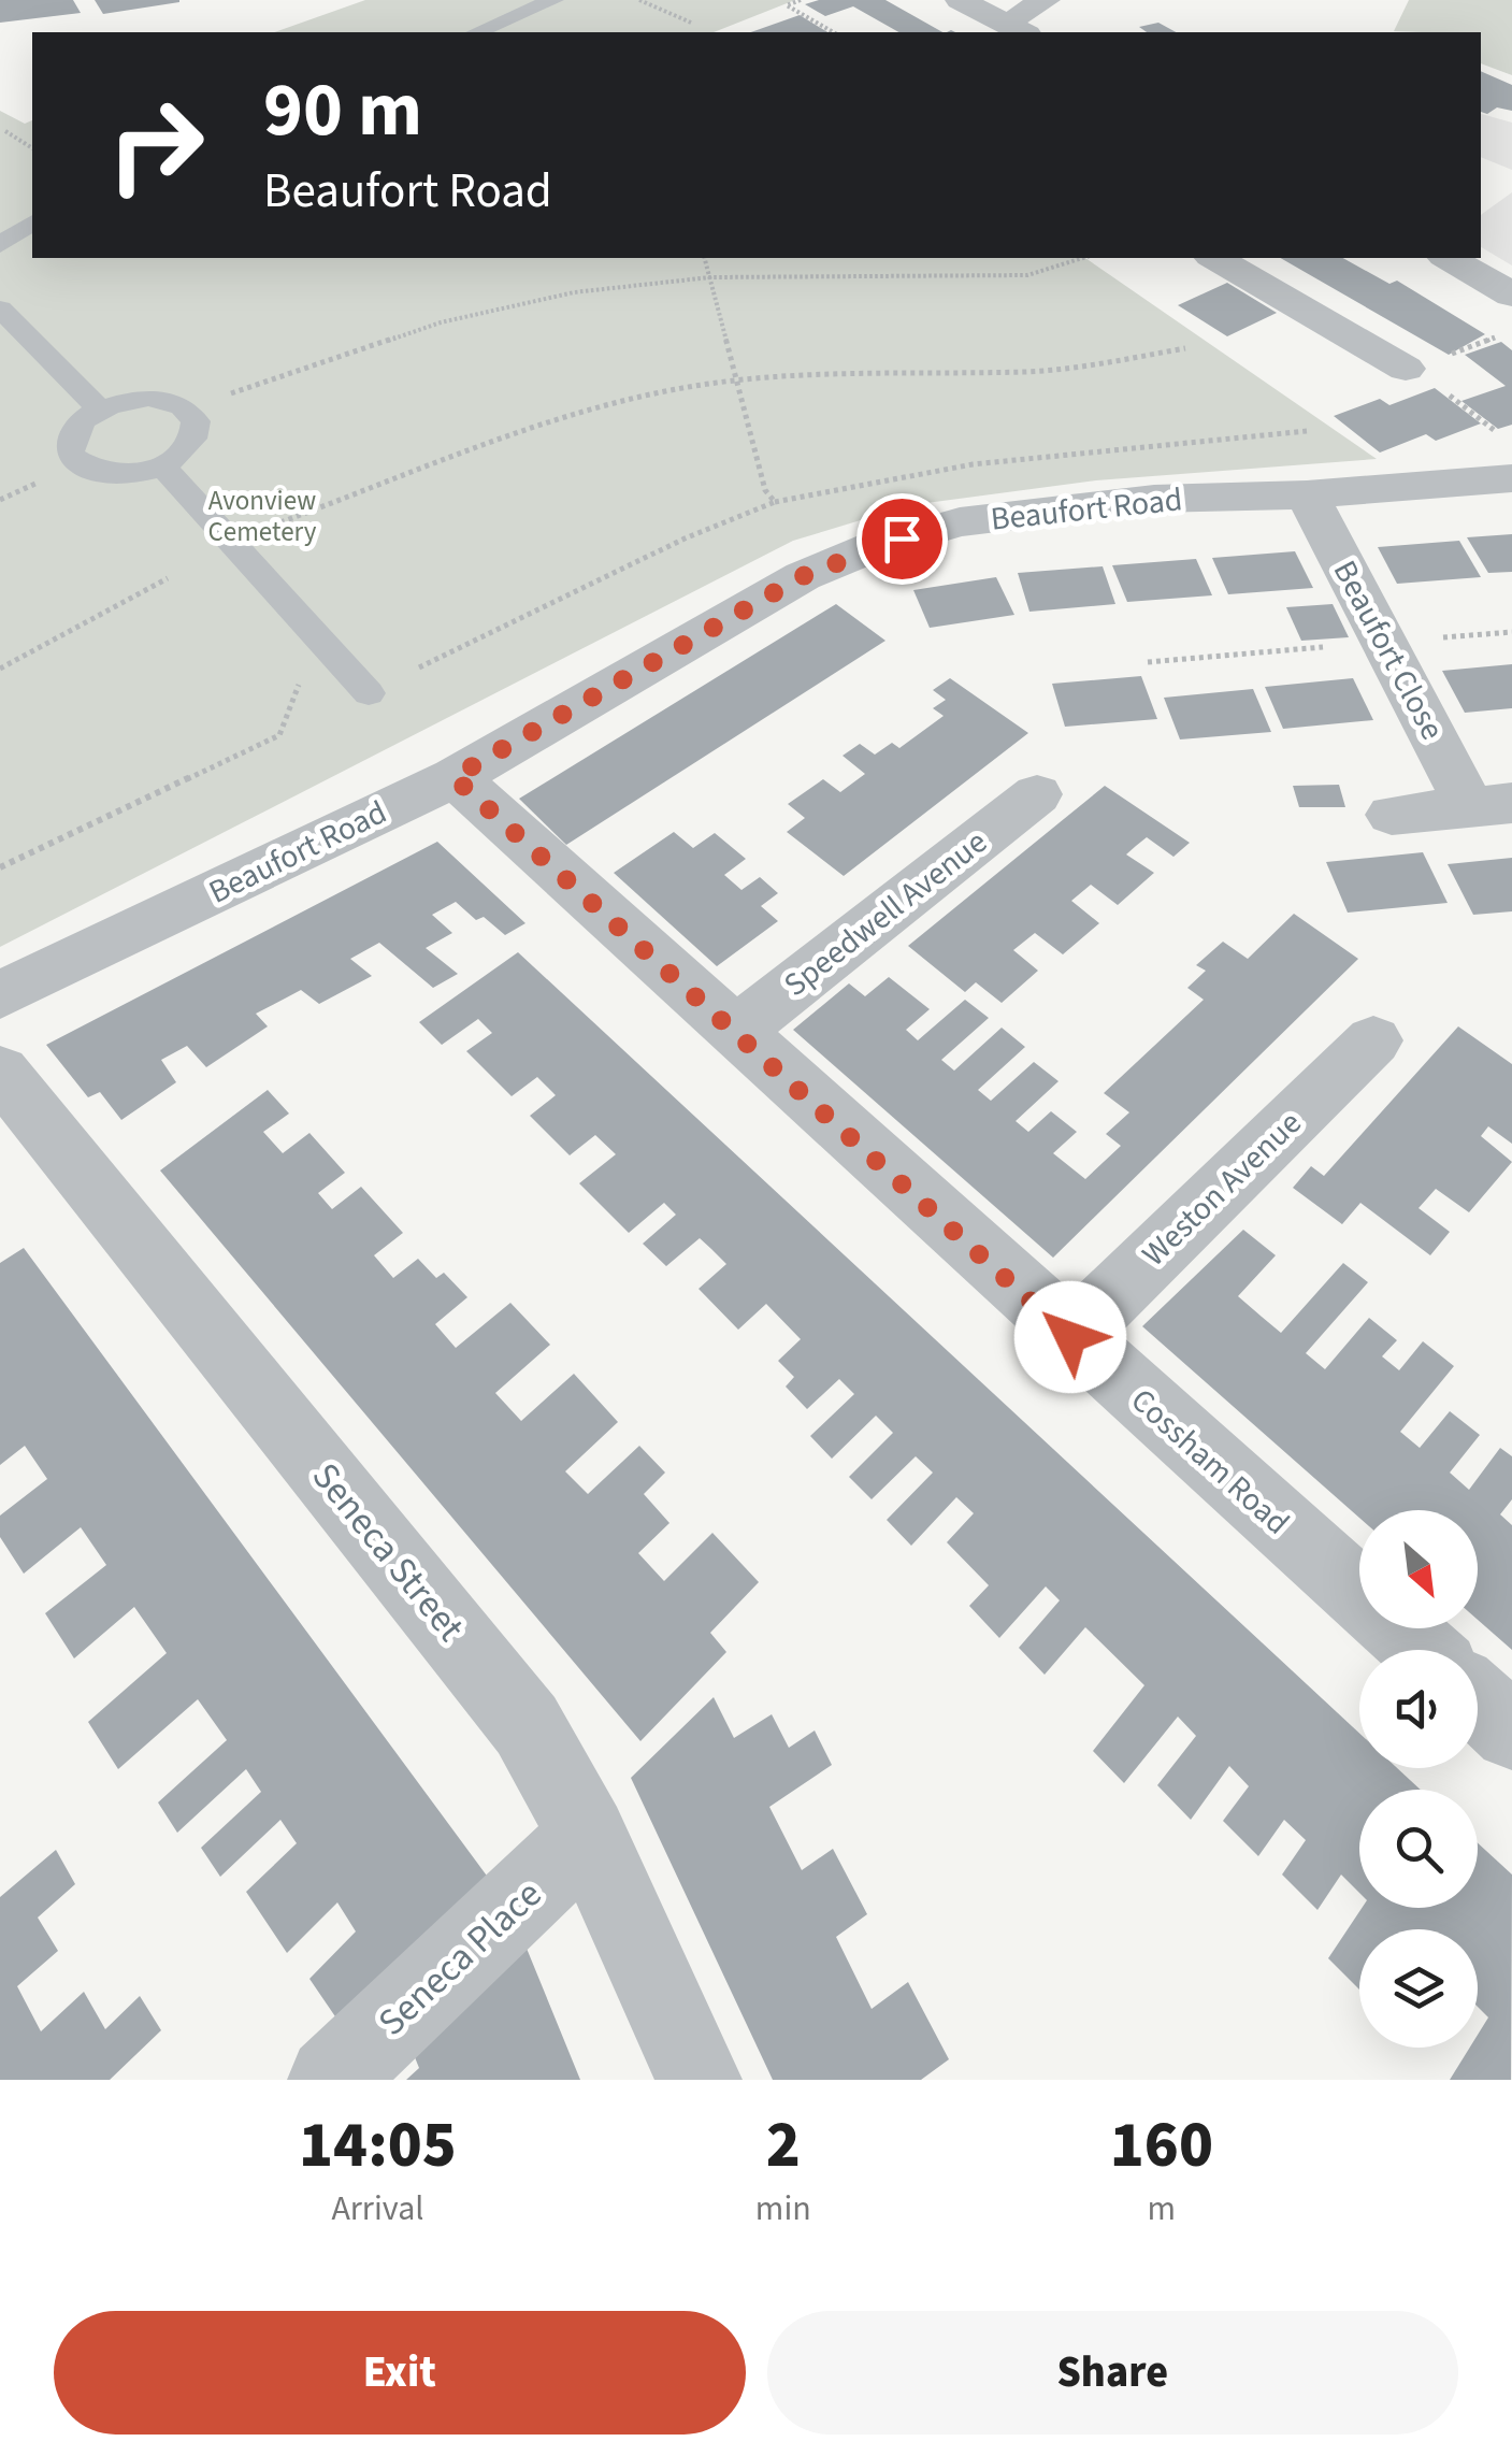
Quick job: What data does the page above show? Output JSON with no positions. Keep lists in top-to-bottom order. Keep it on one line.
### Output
{"streets":{"street":["Beaufort Road","Beaufort Close","Speedwell Avenue","Weston Avenue","Cossham Road","Seneca Street","Seneca Place"]},"crossings":[["Beaufort Road","Beaufort Close"],["Beaufort Road","Cossham Road"],["Speedwell Avenue","Cossham Road"],["Weston Avenue","Cossham Road"],["Seneca Street","Seneca Place"]],"parks":["Avonview Cemetery"],"north":"bottom right","page":{"turn":["90 m","Beaufort Road"],"eta":["14:05","Arrival","2","min","160","m"],"buttons":["Exit","Share"]}}
